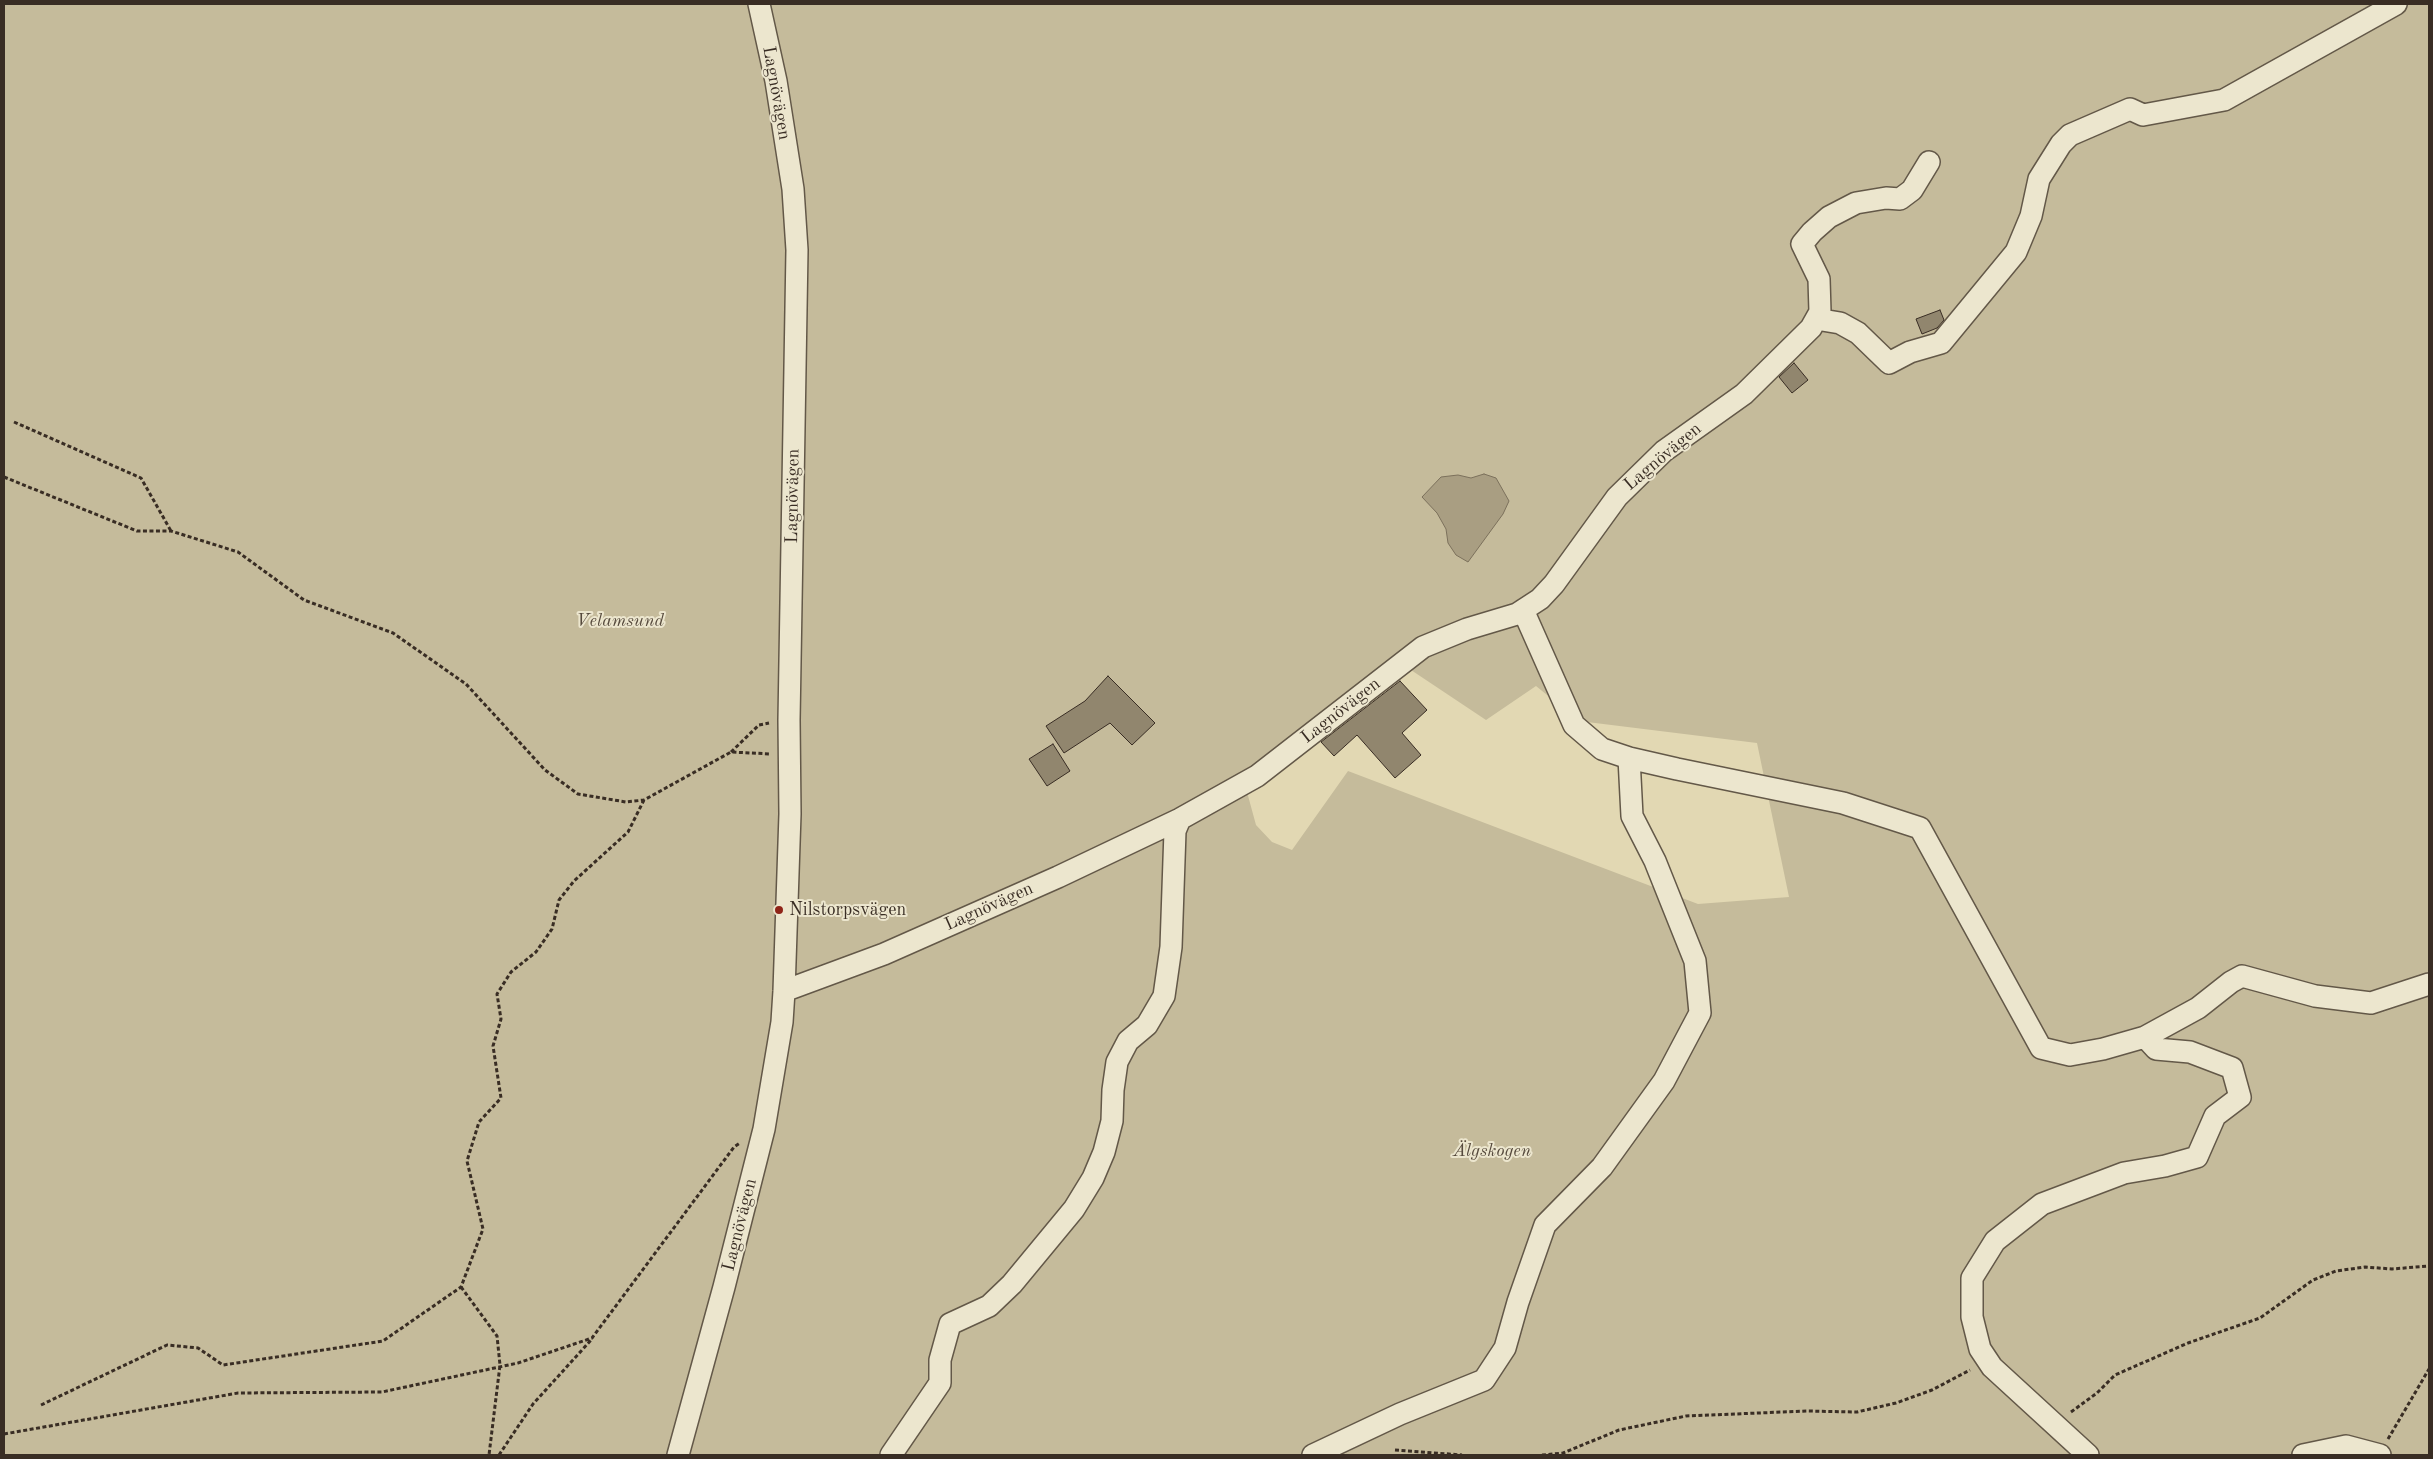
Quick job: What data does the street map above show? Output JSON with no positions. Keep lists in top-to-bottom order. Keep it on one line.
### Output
{"streets":{"street":["Lagnövägen"]},"parks":["Velamsund","Älgskogen"],"places":["Nilstorpsvägen"]}
